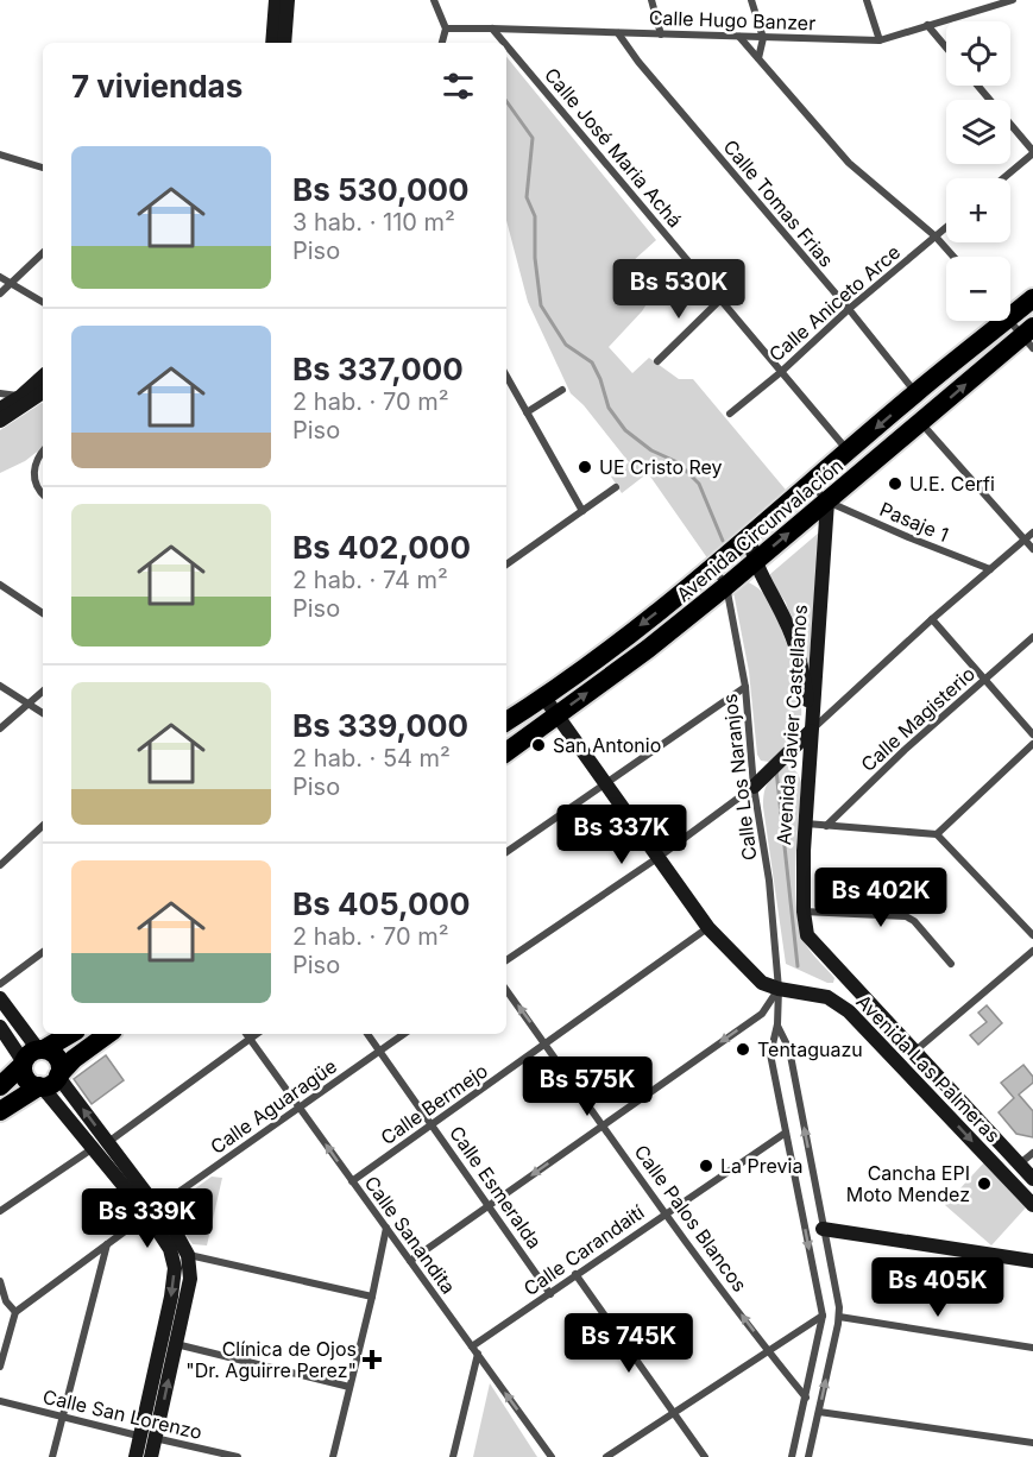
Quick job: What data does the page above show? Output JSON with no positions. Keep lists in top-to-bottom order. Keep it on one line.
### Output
{"streets":{"highway":["Avenida Circunvalación"],"street":["Calle Hugo Banzer","Calle José Maria Achá","Calle Tomas Frias","Calle Aniceto Arce","Pasaje 1","Calle Magisterio","Avenida Javier Castellanos","Calle Los Naranjos","Avenida Las Palmeras","Calle Bermejo","Calle Aguaragüe","Calle Esmeralda","Calle Palos Blancos","Calle Sanandita","Calle Carandaití","Calle San Lorenzo"]},"crossings":[["Calle Hugo Banzer","Calle José Maria Achá"],["Calle Hugo Banzer","Calle Tomas Frias"],["Calle José Maria Achá","Calle Aniceto Arce"],["Calle José Maria Achá","Avenida Circunvalación"],["Calle Tomas Frias","Calle Aniceto Arce"],["Calle Tomas Frias","Avenida Circunvalación"],["Pasaje 1","Avenida Circunvalación"],["Pasaje 1","Avenida Javier Castellanos"],["Avenida Circunvalación","Avenida Javier Castellanos"],["Avenida Circunvalación","Calle Los Naranjos"],["Avenida Javier Castellanos","Avenida Las Palmeras"],["Calle Los Naranjos","Avenida Las Palmeras"],["Calle Bermejo","Calle Esmeralda"],["Calle Bermejo","Calle Palos Blancos"],["Calle Bermejo","Calle Sanandita"],["Calle Aguaragüe","Calle Esmeralda"],["Calle Aguaragüe","Calle Sanandita"],["Calle Esmeralda","Calle Carandaití"],["Calle Palos Blancos","Calle Carandaití"],["Calle Sanandita","Calle Carandaití"]],"one_way":["Calle Palos Blancos","Calle Sanandita"],"places":{"other":["UE Cristo Rey","U.E. Cerfi","San Antonio","Tentaguazu","La Previa","Cancha EPI Moto Mendez"],"health":["Clínica de Ojos \"Dr. Aguirre Perez\""]},"page":{"map_buttons":["+","−"],"heading":"7 viviendas","list":[{"name":"Bs 530,000","note":"3 hab. · 110 m² · Piso"},{"name":"Bs 337,000","note":"2 hab. · 70 m² · Piso"},{"name":"Bs 402,000","note":"2 hab. · 74 m² · Piso"},{"name":"Bs 339,000","note":"2 hab. · 54 m² · Piso"},{"name":"Bs 405,000","note":"2 hab. · 70 m² · Piso"}],"price":["Bs 530K","Bs 337K","Bs 402K","Bs 575K","Bs 339K","Bs 405K","Bs 745K"]}}
